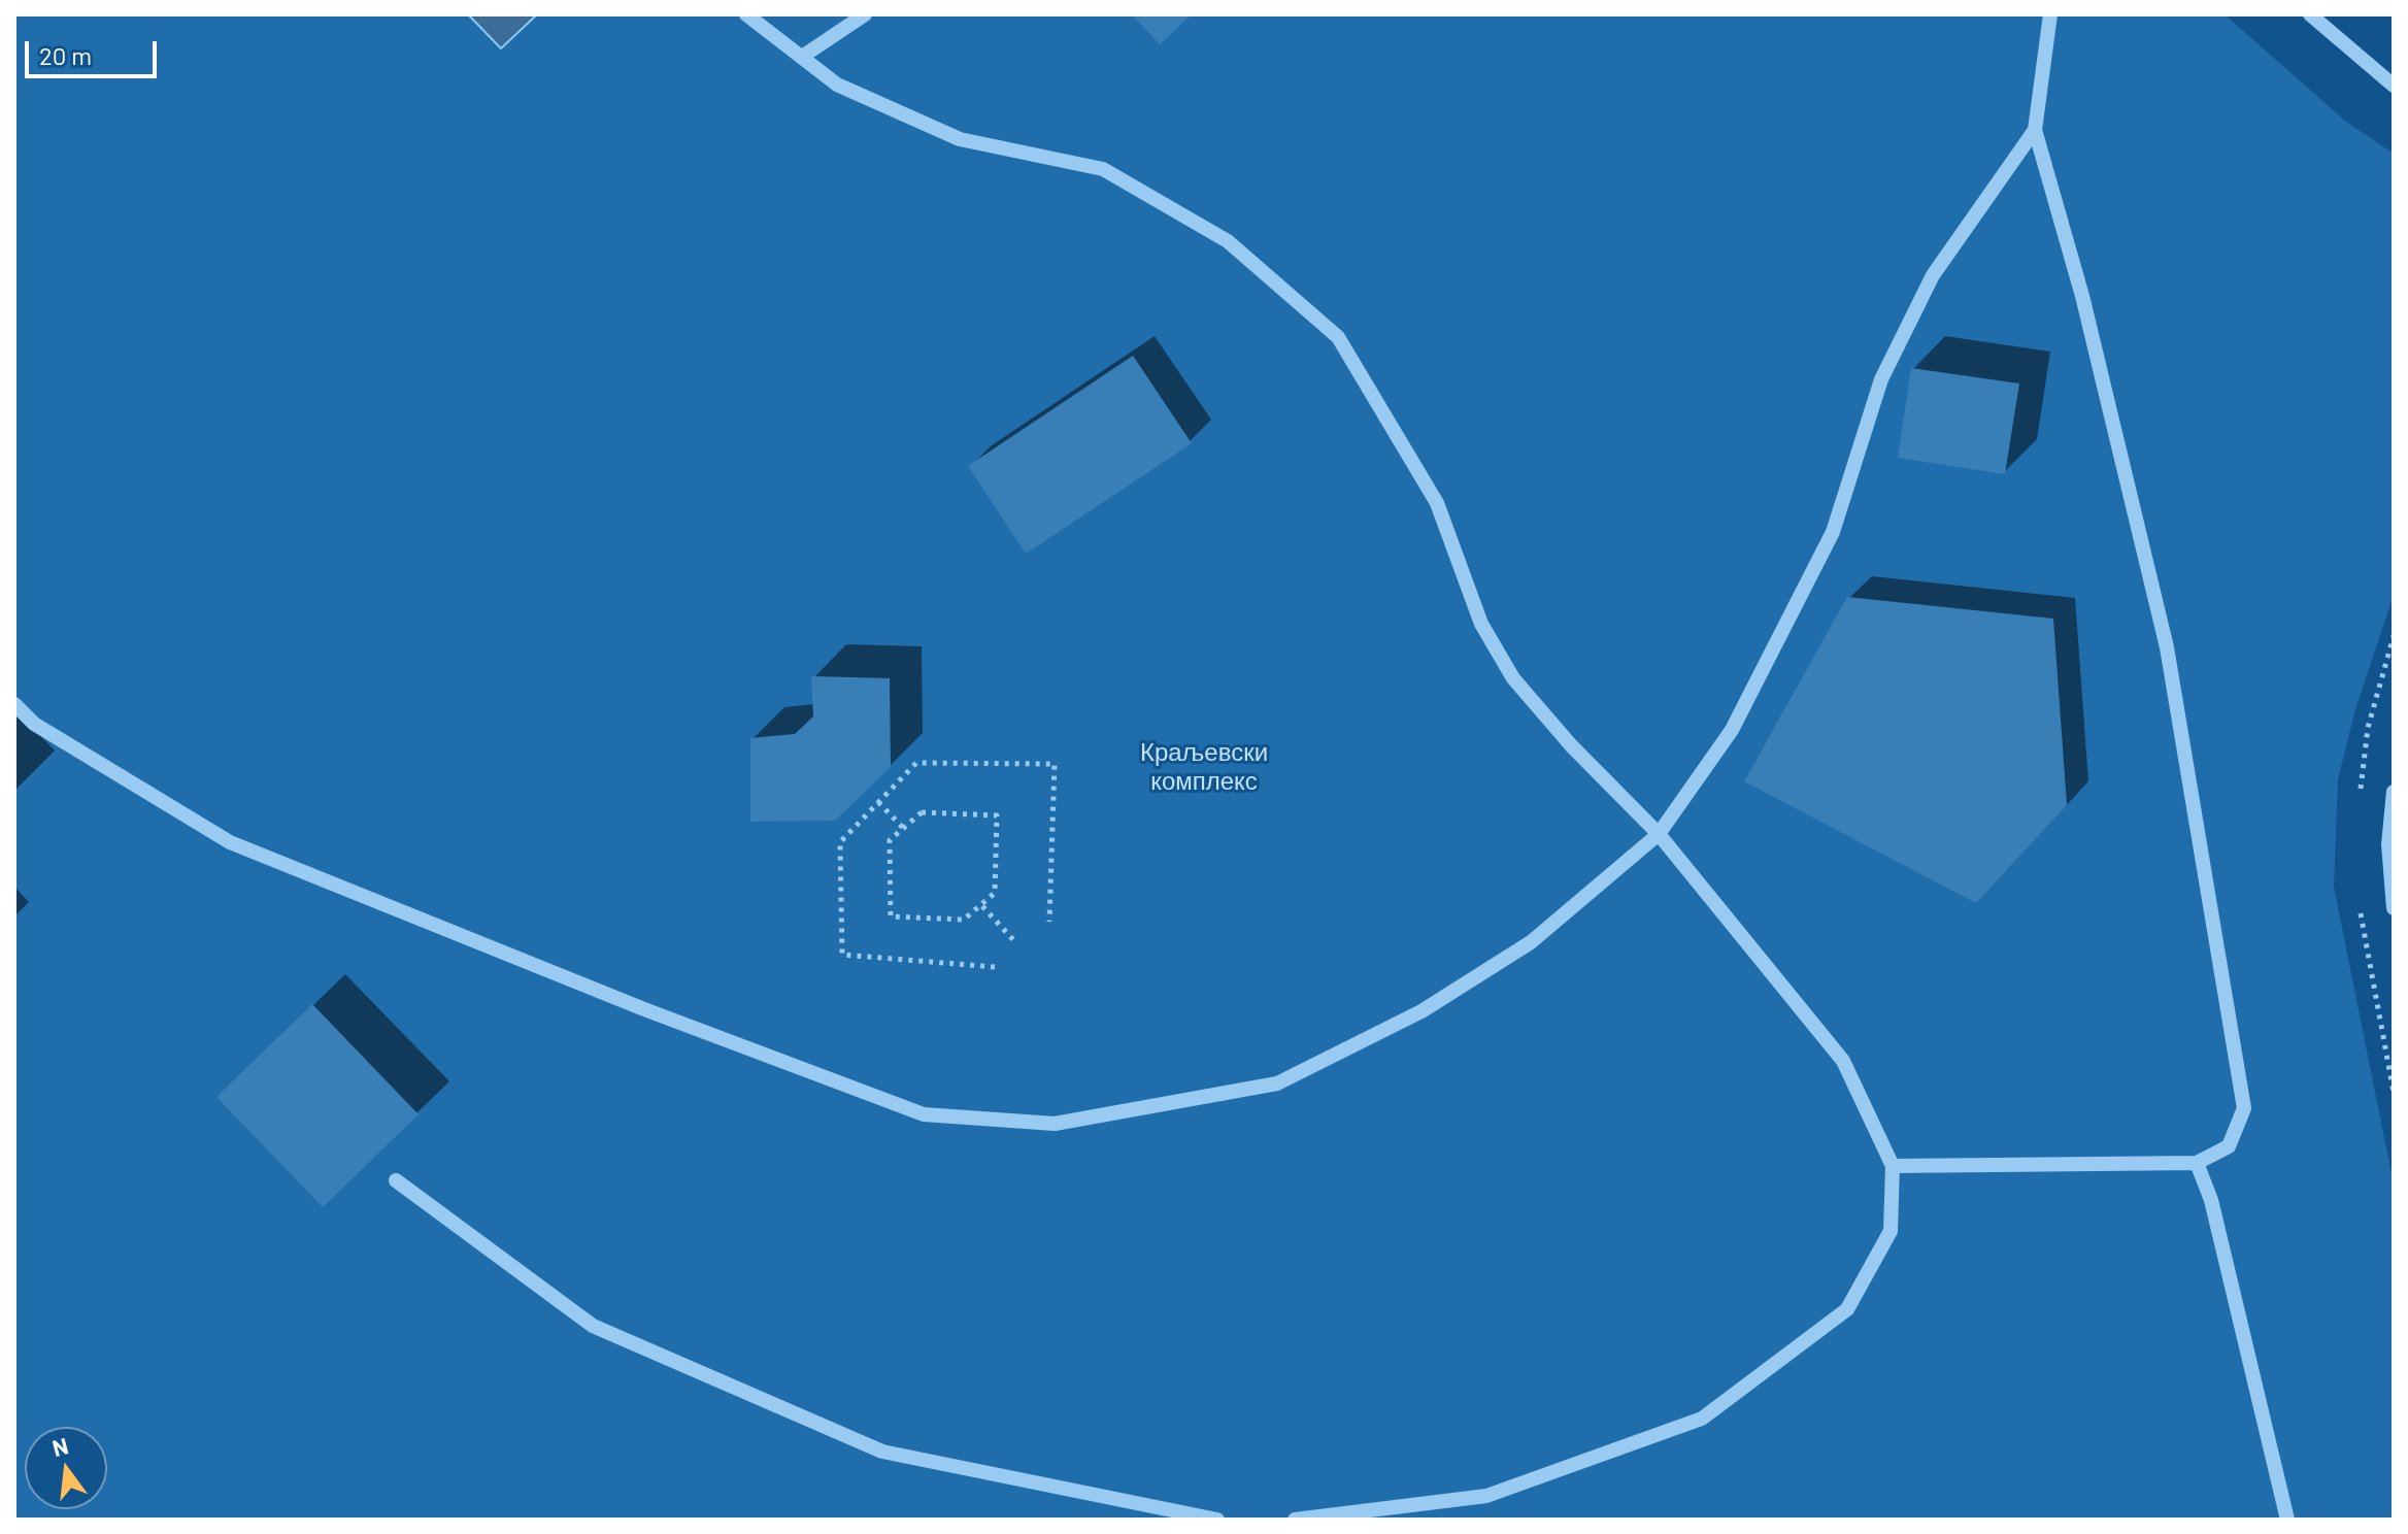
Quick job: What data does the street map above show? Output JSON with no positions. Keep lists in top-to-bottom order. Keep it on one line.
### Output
{"parks":["Краљевски комплекс"],"scale_bar":"20 m","north":"top"}
